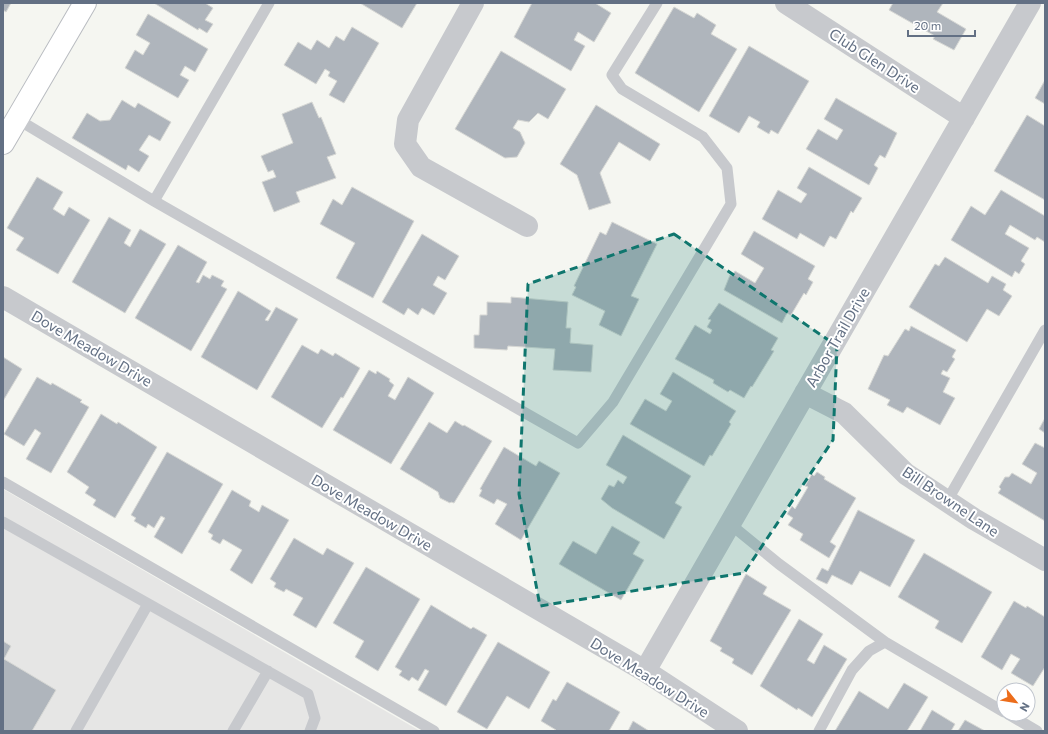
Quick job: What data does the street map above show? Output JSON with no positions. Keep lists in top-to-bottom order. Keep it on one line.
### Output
{"streets":{"street":["Club Glen Drive","Arbor Trail Drive","Dove Meadow Drive","Bill Browne Lane"]},"crossings":[["Club Glen Drive","Arbor Trail Drive"],["Arbor Trail Drive","Dove Meadow Drive"],["Arbor Trail Drive","Bill Browne Lane"]],"scale_bar":"20 m","north":"bottom right"}
